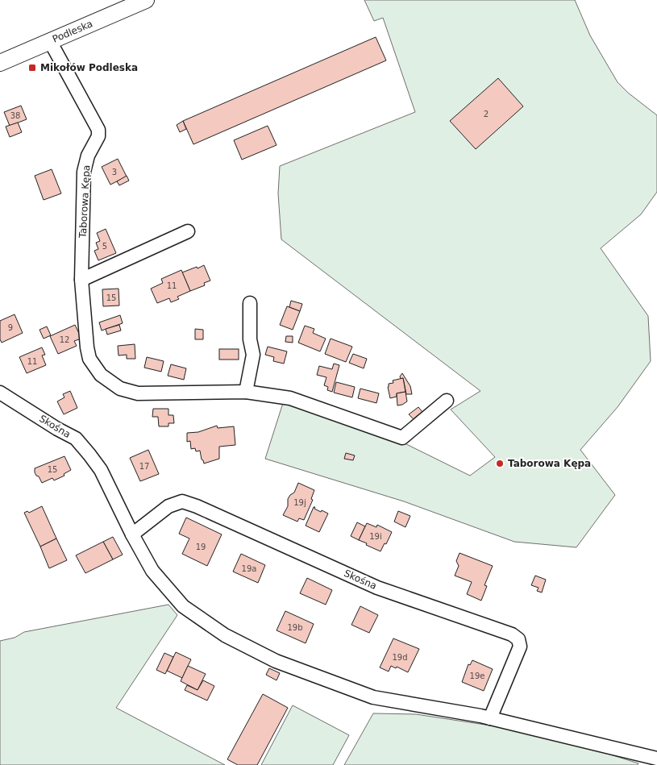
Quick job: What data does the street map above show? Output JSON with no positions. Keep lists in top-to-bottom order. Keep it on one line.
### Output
{"streets":{"street":["Podleska","Taborowa Kępa","Skośna"]},"crossings":[["Podleska","Taborowa Kępa"]],"places":{"transit":["Mikołów Podleska"],"other":["Taborowa Kępa"]},"house_numbers":["2","38","3","5","11","15","9","12","11","17","15","19j","19i","19","19a","19b","19d","19e"]}
